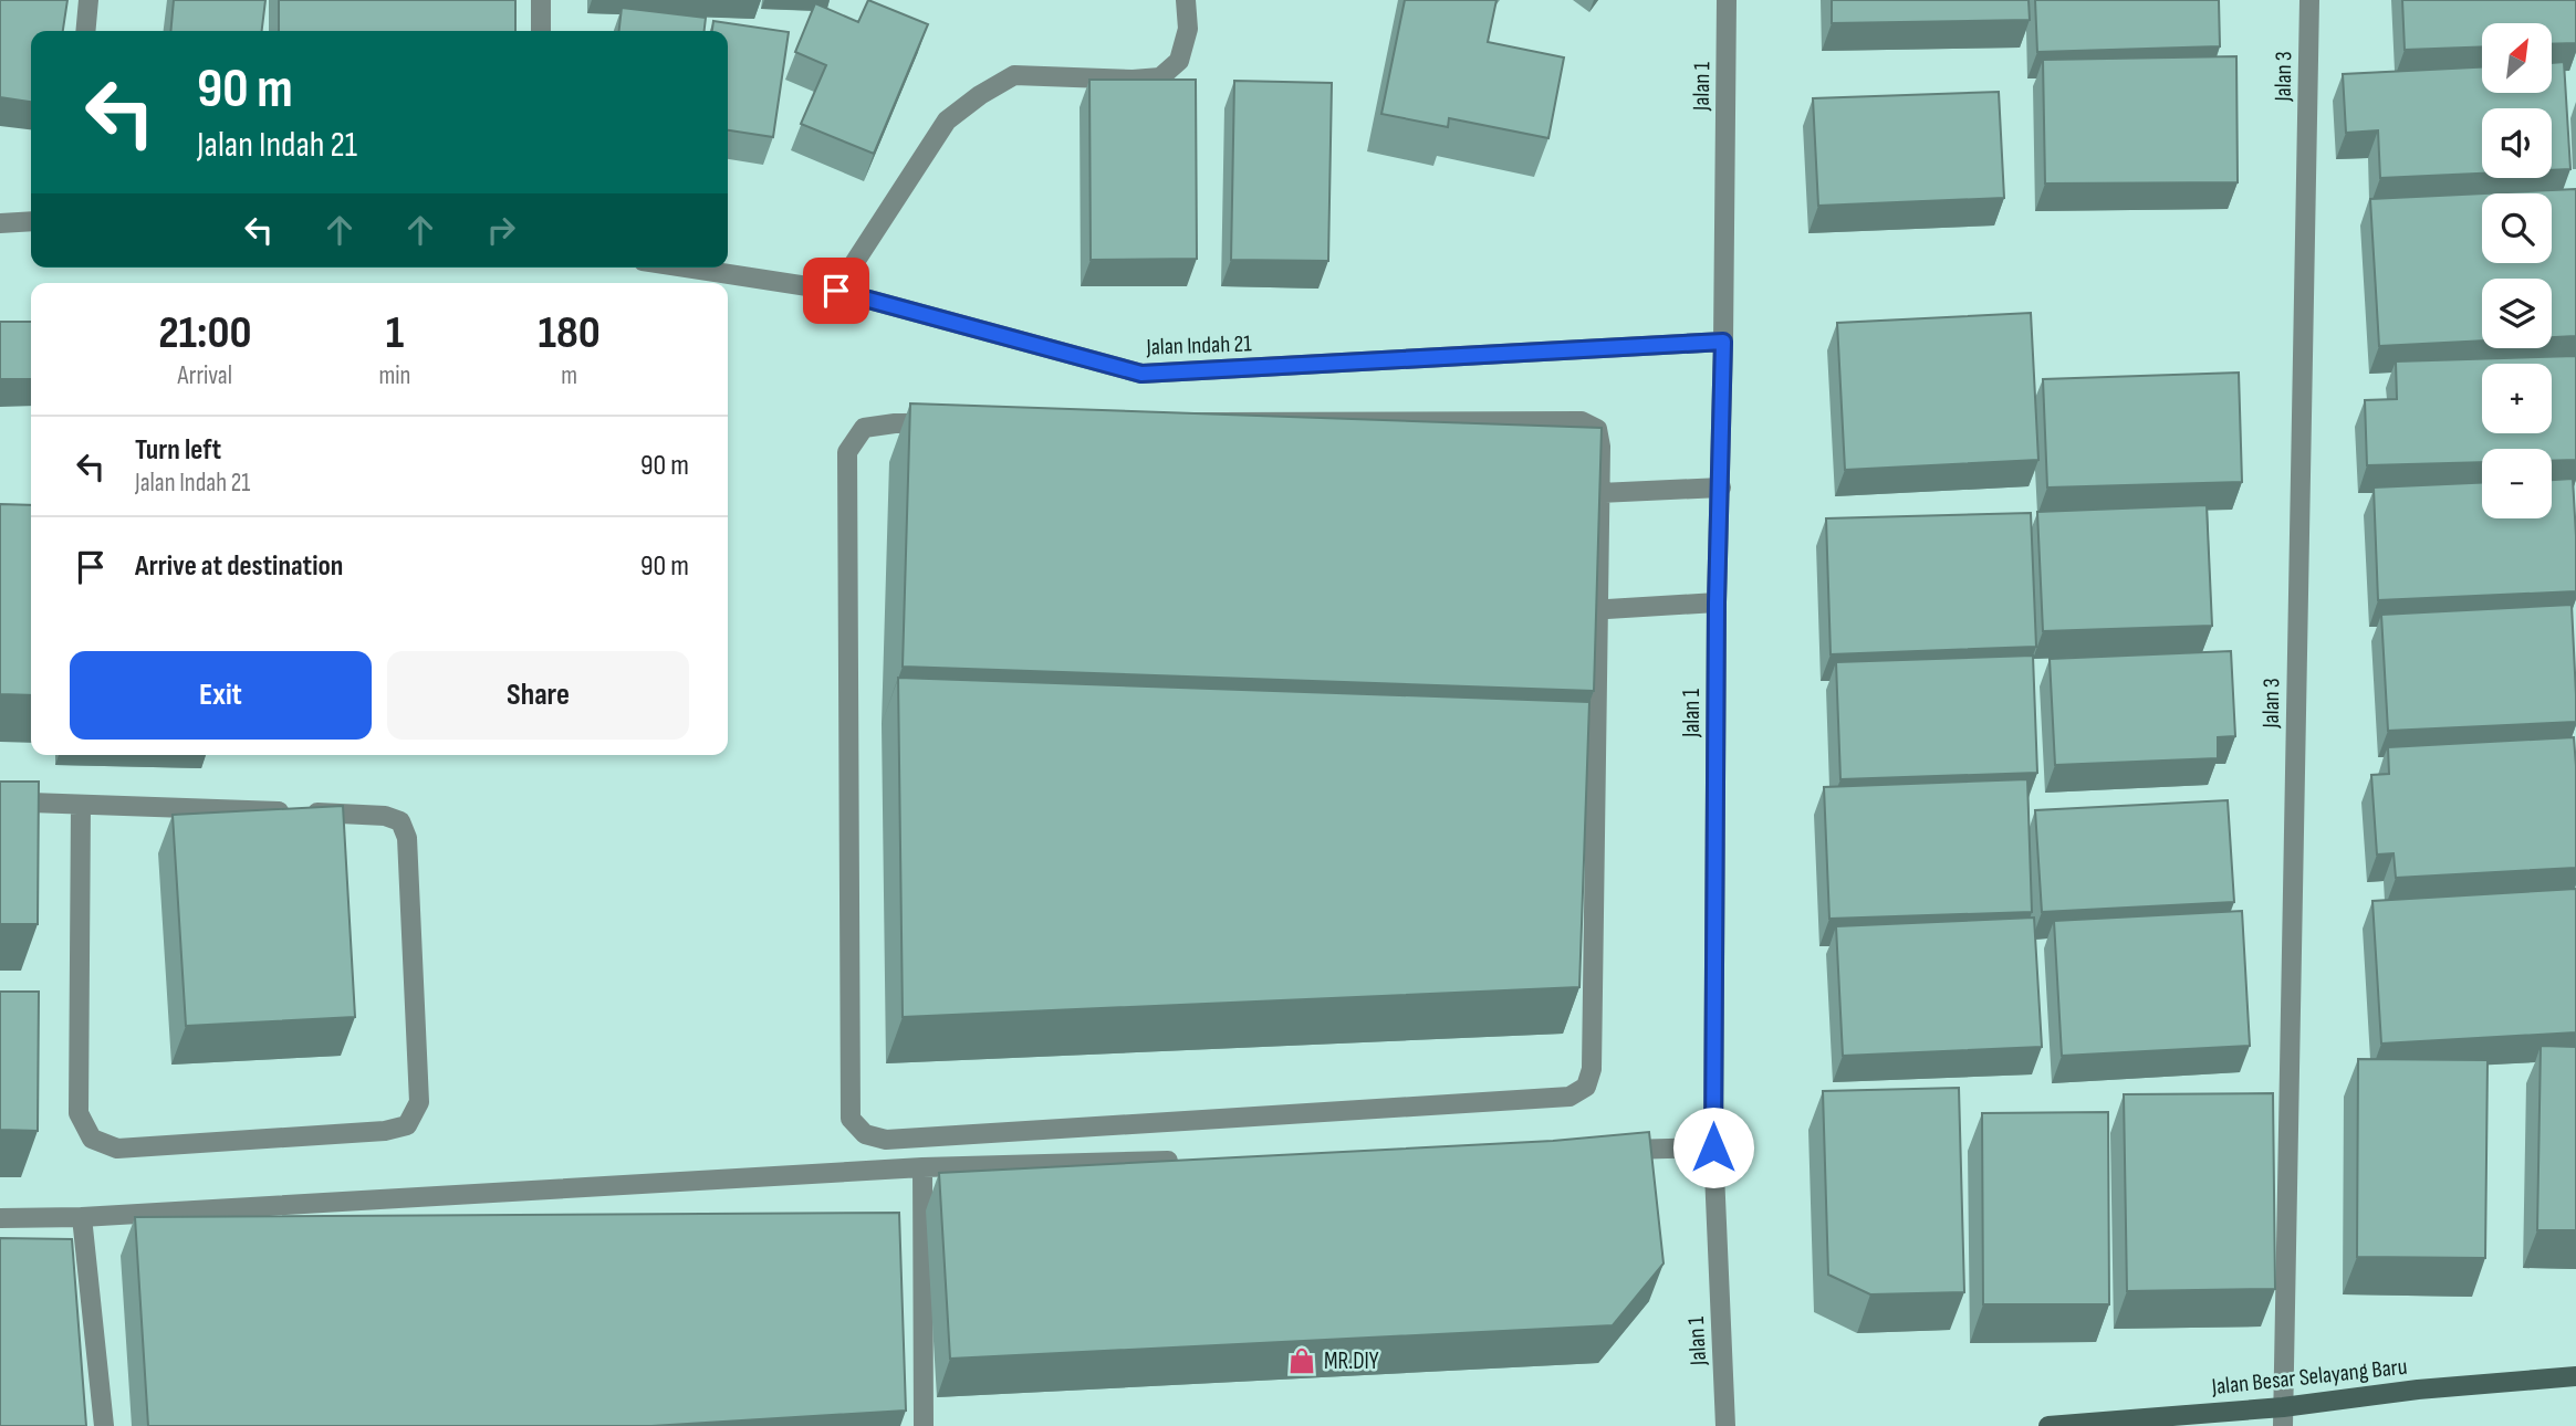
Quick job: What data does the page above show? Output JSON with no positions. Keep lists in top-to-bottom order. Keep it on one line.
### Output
{"streets":{"street":["Jalan 3","Jalan 1","Jalan Indah 21","Jalan Besar Selayang Baru"]},"crossings":[["Jalan 3","Jalan Besar Selayang Baru"],["Jalan 1","Jalan Indah 21"]],"places":{"shop":["MR.DIY"]},"north":"top right","page":{"map_buttons":["+","−"],"turn":["90 m","Jalan Indah 21"],"eta":["21:00","Arrival","1","min","180","m"],"list":[{"name":"Turn left","note":"Jalan Indah 21","value":"90 m"},{"name":"Arrive at destination","value":"90 m"}],"buttons":["Exit","Share"]}}
